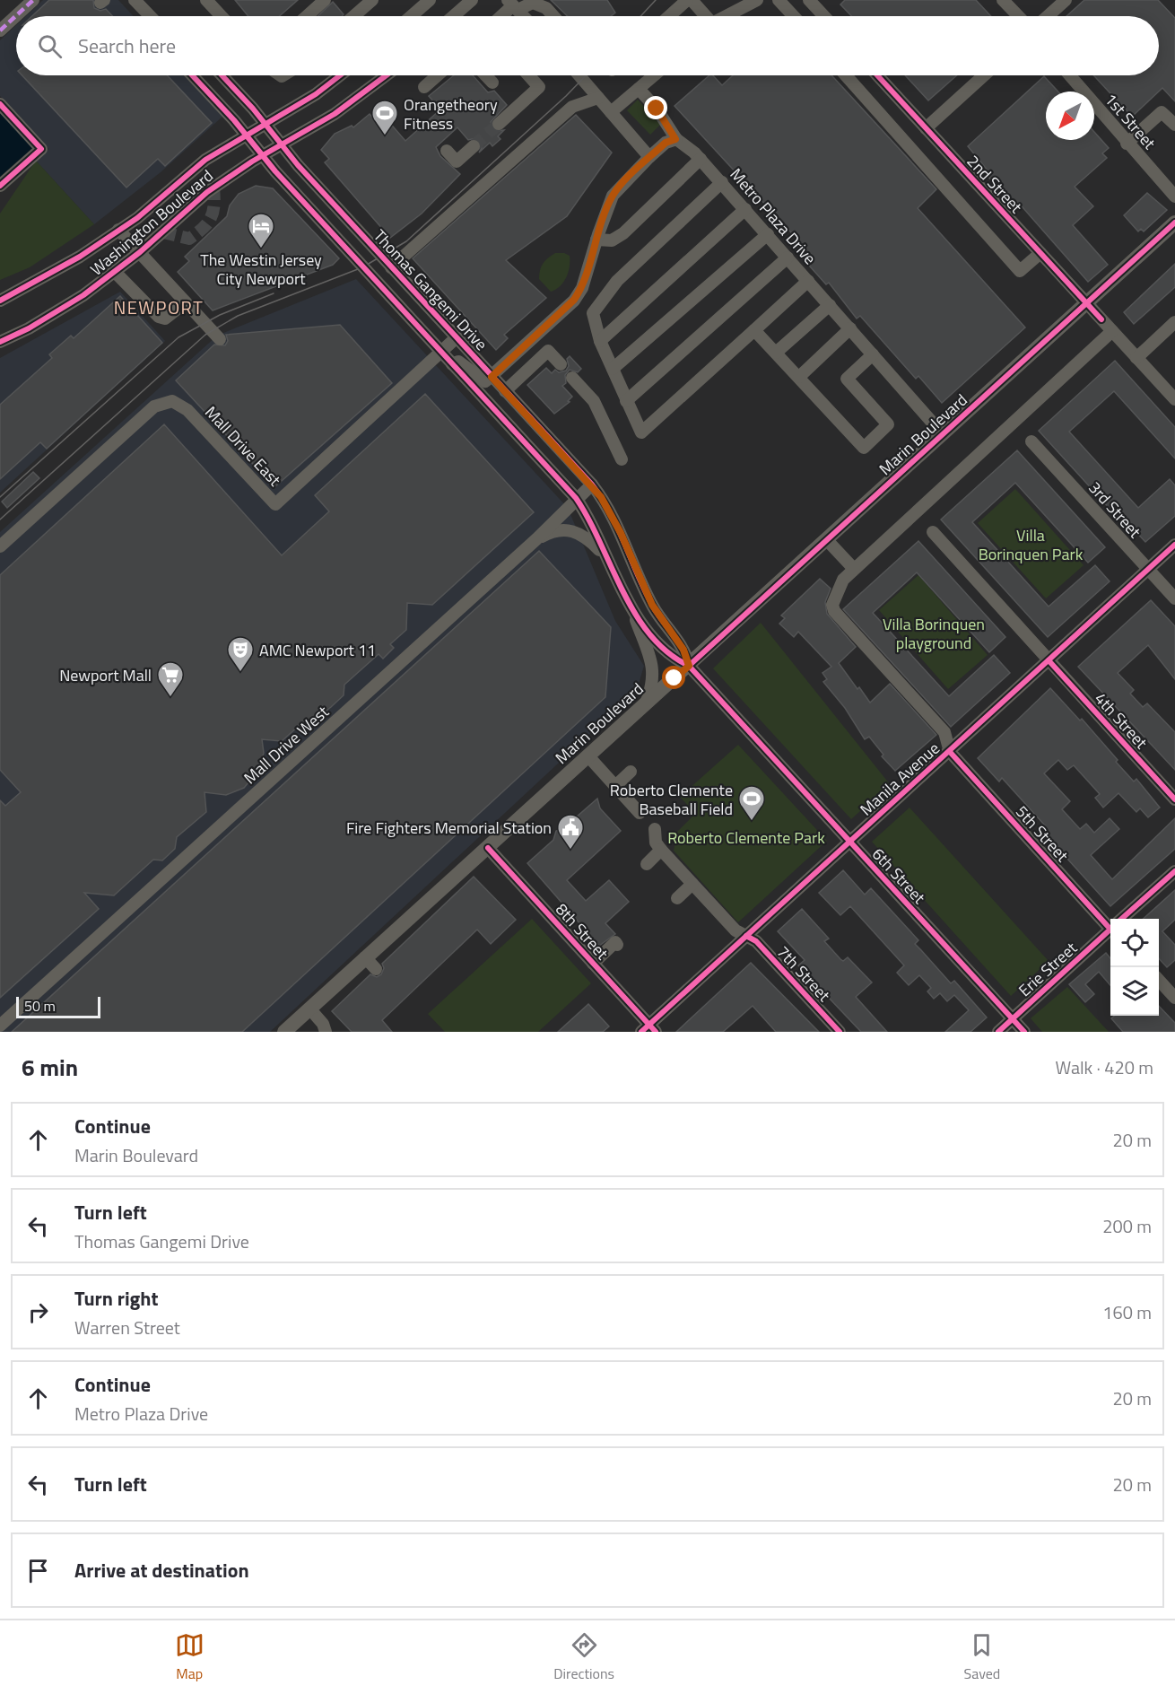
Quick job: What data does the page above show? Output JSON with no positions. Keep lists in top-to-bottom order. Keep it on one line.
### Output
{"streets":{"main road":["Marin Boulevard"],"street":["1st Street","2nd Street","Metro Plaza Drive","Washington Boulevard","Thomas Gangemi Drive","Mall Drive East","3rd Street","4th Street","Mall Drive West","Manila Avenue","5th Street","6th Street","8th Street","Erie Street","7th Street"]},"crossings":[["2nd Street","Marin Boulevard"],["Metro Plaza Drive","Marin Boulevard"],["Washington Boulevard","Thomas Gangemi Drive"],["Thomas Gangemi Drive","Marin Boulevard"],["Thomas Gangemi Drive","Mall Drive East"],["Thomas Gangemi Drive","Mall Drive West"],["Thomas Gangemi Drive","6th Street"],["Marin Boulevard","6th Street"],["Marin Boulevard","8th Street"],["3rd Street","Manila Avenue"],["4th Street","Manila Avenue"],["Manila Avenue","5th Street"],["Manila Avenue","6th Street"],["Manila Avenue","8th Street"],["Manila Avenue","7th Street"],["6th Street","Erie Street"]],"districts":["NEWPORT"],"parks":["Villa Borinquen Park","Villa Borinquen playground","Roberto Clemente Park"],"places":{"sports":["Orangetheory Fitness","Roberto Clemente Baseball Field"],"hotel":["The Westin Jersey City Newport"],"theatre":["AMC Newport 11"],"supermarket":["Newport Mall"],"public building":["Fire Fighters Memorial Station"]},"scale_bar":"50 m","north":"bottom left","page":{"search":"Search here","scale":"50 m","heading":["6 min","Walk · 420 m"],"list":[["Continue","Marin Boulevard","20 m"],["Turn left","Thomas Gangemi Drive","200 m"],["Turn right","Warren Street","160 m"],["Continue","Metro Plaza Drive","20 m"],["Turn left","20 m"],"Arrive at destination"],"nav":["Map","Directions","Saved"]}}
